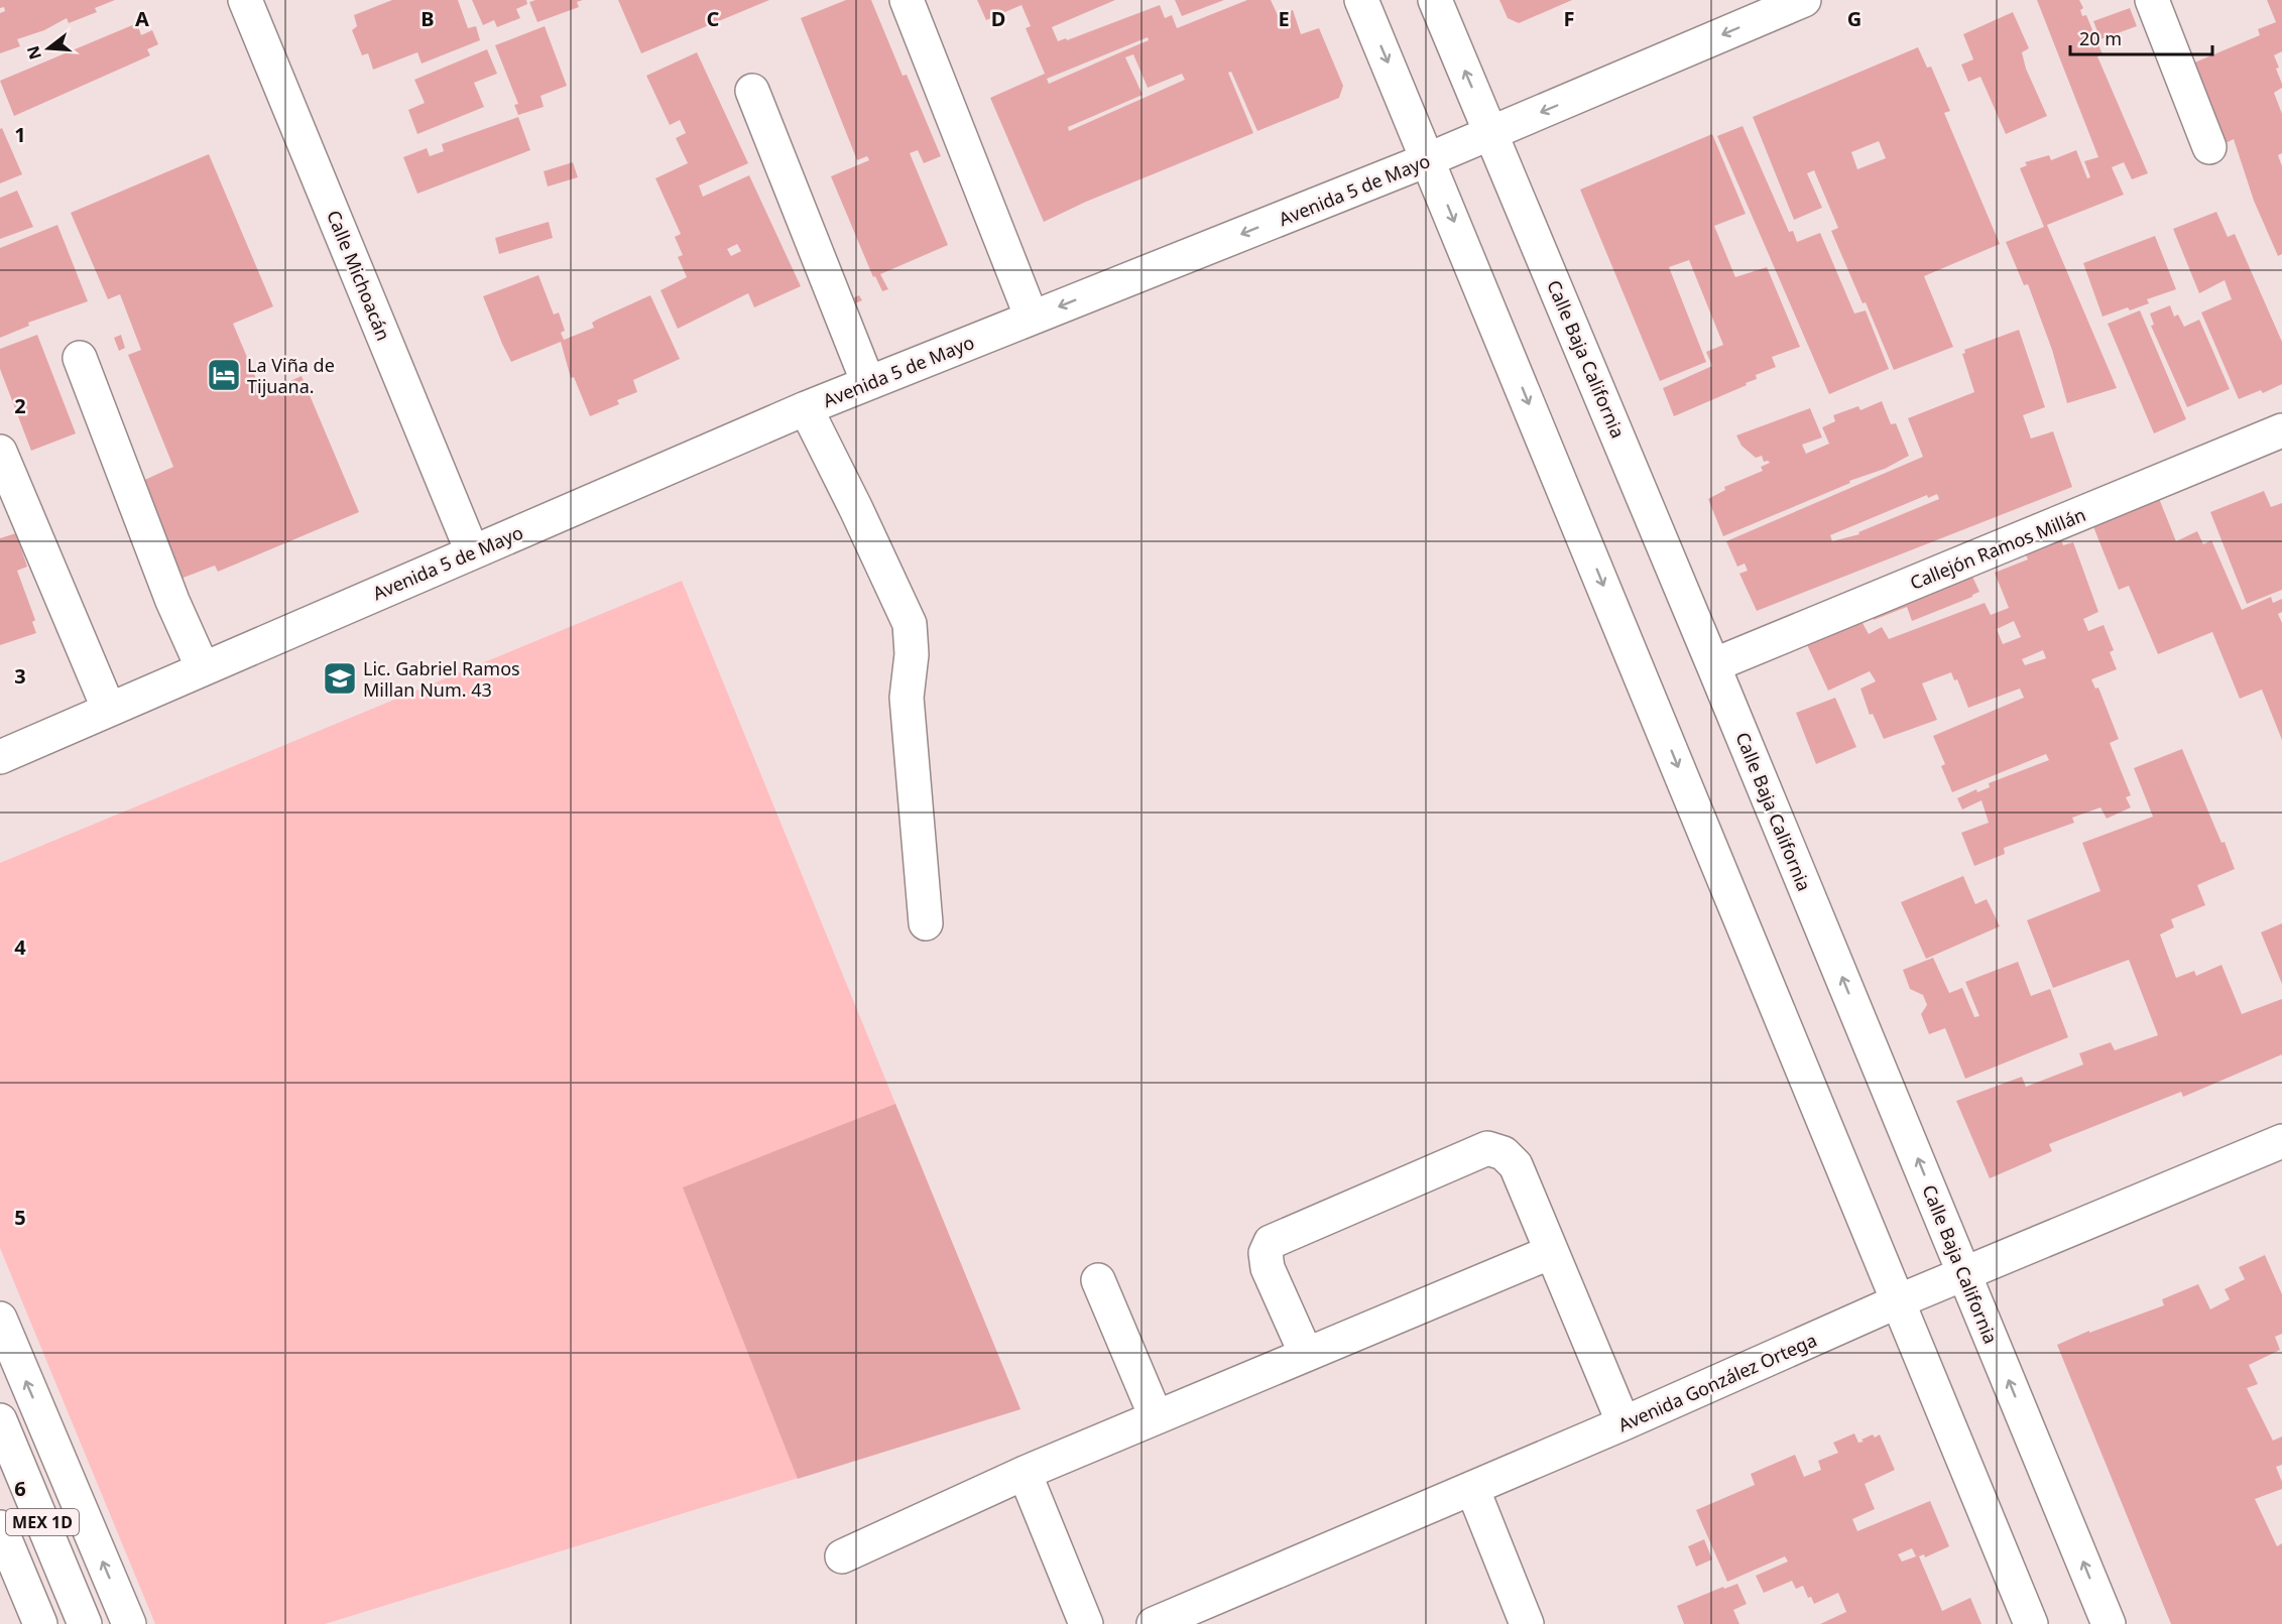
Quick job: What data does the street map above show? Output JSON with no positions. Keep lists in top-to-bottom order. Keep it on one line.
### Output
{"streets":{"main road":["Avenida 5 de Mayo","Calle Michoacán","Calle Baja California","Callejón Ramos Millán","Avenida González Ortega","MEX 1D"]},"crossings":[["Avenida 5 de Mayo","Calle Michoacán"],["Avenida 5 de Mayo","Calle Baja California"],["Calle Baja California","Callejón Ramos Millán"],["Calle Baja California","Avenida González Ortega"]],"one_way":["Avenida 5 de Mayo"],"places":{"hotel":["La Viña de Tijuana."],"school or university":["Lic. Gabriel Ramos Millan Num. 43"]},"scale_bar":"20 m","north":"left","grid":{"columns":["A","B","C","D","E","F","G"],"rows":["1","2","3","4","5","6"]}}
